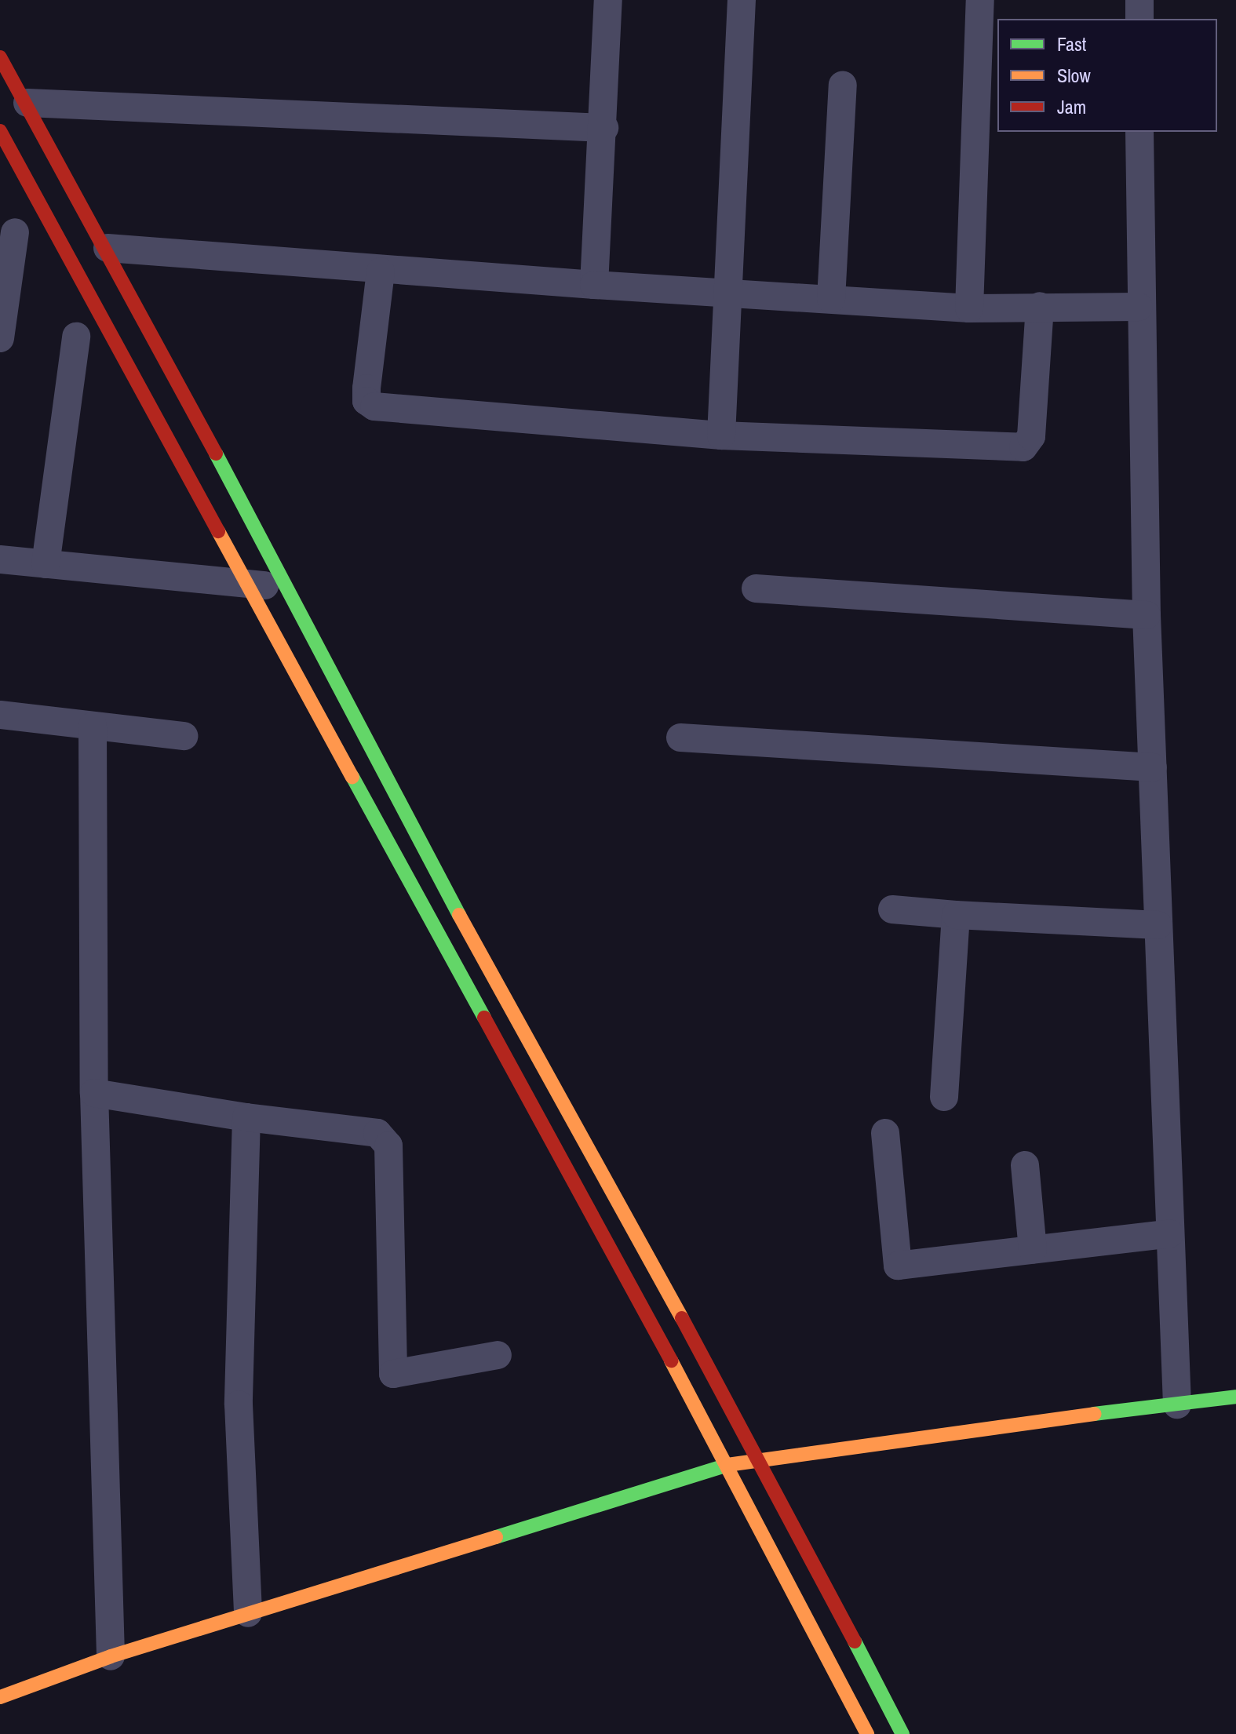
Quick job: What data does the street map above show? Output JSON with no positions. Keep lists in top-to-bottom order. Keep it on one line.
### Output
{"legend":["Fast","Slow","Jam"]}
